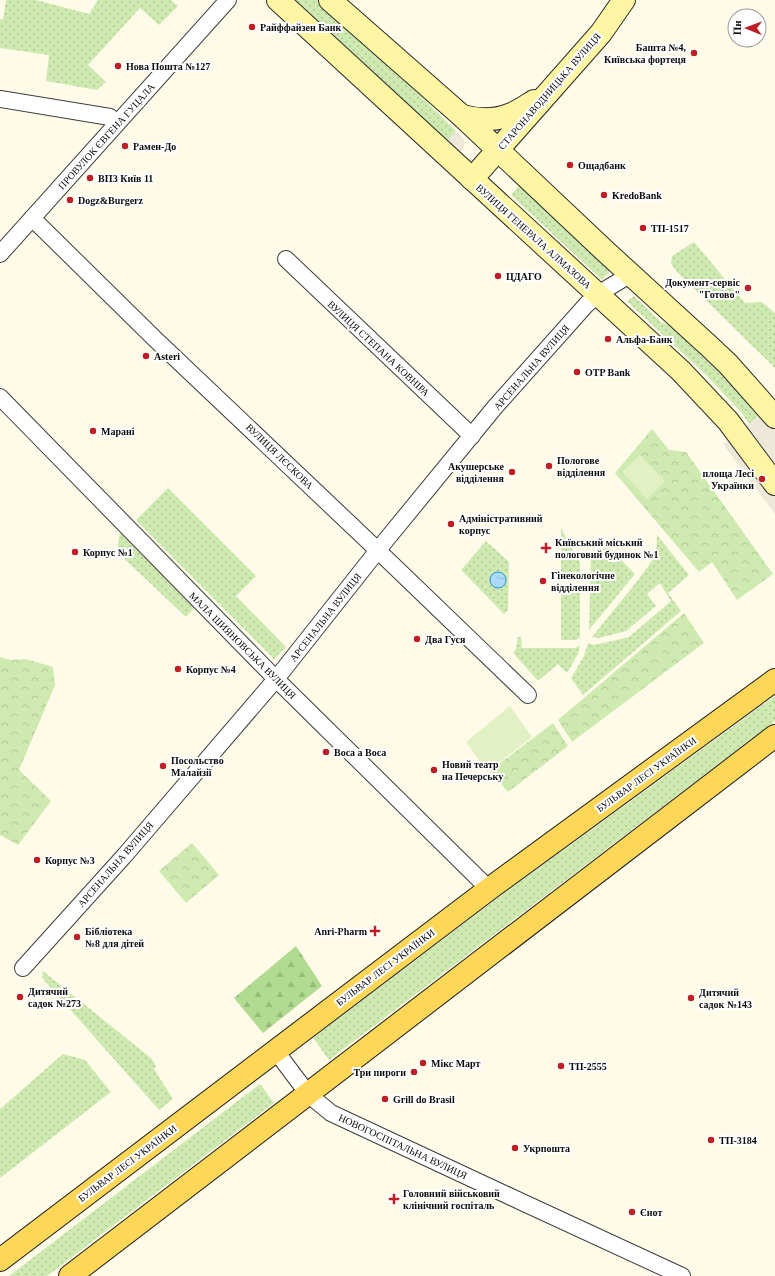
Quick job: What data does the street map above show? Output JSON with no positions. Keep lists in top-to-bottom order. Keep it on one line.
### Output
{"streets":{"main road":["СТАРОНАВОДНИЦЬКА ВУЛИЦЯ","ВУЛИЦЯ ГЕНЕРАЛА АЛМАЗОВА","БУЛЬВАР ЛЕСІ УКРАЇНКИ"],"street":["ПРОВУЛОК ЄВГЕНА ГУЦАЛА","ВУЛИЦЯ СТЕПАНА КОВНІРА","АРСЕНАЛЬНА ВУЛИЦЯ","ВУЛИЦЯ ЛЄСКОВА","МАЛА ШИЯНОВСЬКА ВУЛИЦЯ","НОВОГОСПІТАЛЬНА ВУЛИЦЯ"]},"crossings":[["СТАРОНАВОДНИЦЬКА ВУЛИЦЯ","ВУЛИЦЯ ГЕНЕРАЛА АЛМАЗОВА"],["ПРОВУЛОК ЄВГЕНА ГУЦАЛА","ВУЛИЦЯ ЛЄСКОВА"],["ВУЛИЦЯ ГЕНЕРАЛА АЛМАЗОВА","АРСЕНАЛЬНА ВУЛИЦЯ"],["ВУЛИЦЯ СТЕПАНА КОВНІРА","АРСЕНАЛЬНА ВУЛИЦЯ"],["АРСЕНАЛЬНА ВУЛИЦЯ","ВУЛИЦЯ ЛЄСКОВА"],["АРСЕНАЛЬНА ВУЛИЦЯ","МАЛА ШИЯНОВСЬКА ВУЛИЦЯ"],["МАЛА ШИЯНОВСЬКА ВУЛИЦЯ","БУЛЬВАР ЛЕСІ УКРАЇНКИ"],["БУЛЬВАР ЛЕСІ УКРАЇНКИ","НОВОГОСПІТАЛЬНА ВУЛИЦЯ"]],"places":{"other":["Райффайзен Банк","Башта №4, Київська фортеця","Нова Пошта №127","Рамен-До","Ощадбанк","ВПЗ Київ 11","KredoBank","Dogz&Burgerz","ТП-1517","ЦДАГО","Документ-сервіс \"Готово\"","Альфа-Банк","Asteri","OTP Bank","Марані","Пологове відділення","Акушерське відділення","площа Лесі Українки","Адміністративний корпус","Корпус №1","Гінекологічне відділення","Два Гуся","Корпус №4","Boca a Boca","Посольство Малайзії","Новий театр на Печерську","Корпус №3","Бібліотека №8 для дітей","Дитячий садок №273","Дитячий садок №143","Мікс Март","ТП-2555","Три пироги","Grill do Brasil","ТП-3184","Укрпошта","Єнот"],"health":["Київський міський пологовий будинок №1","Anri-Pharm","Головний військовий клінічний госпіталь"]},"north":"left"}
